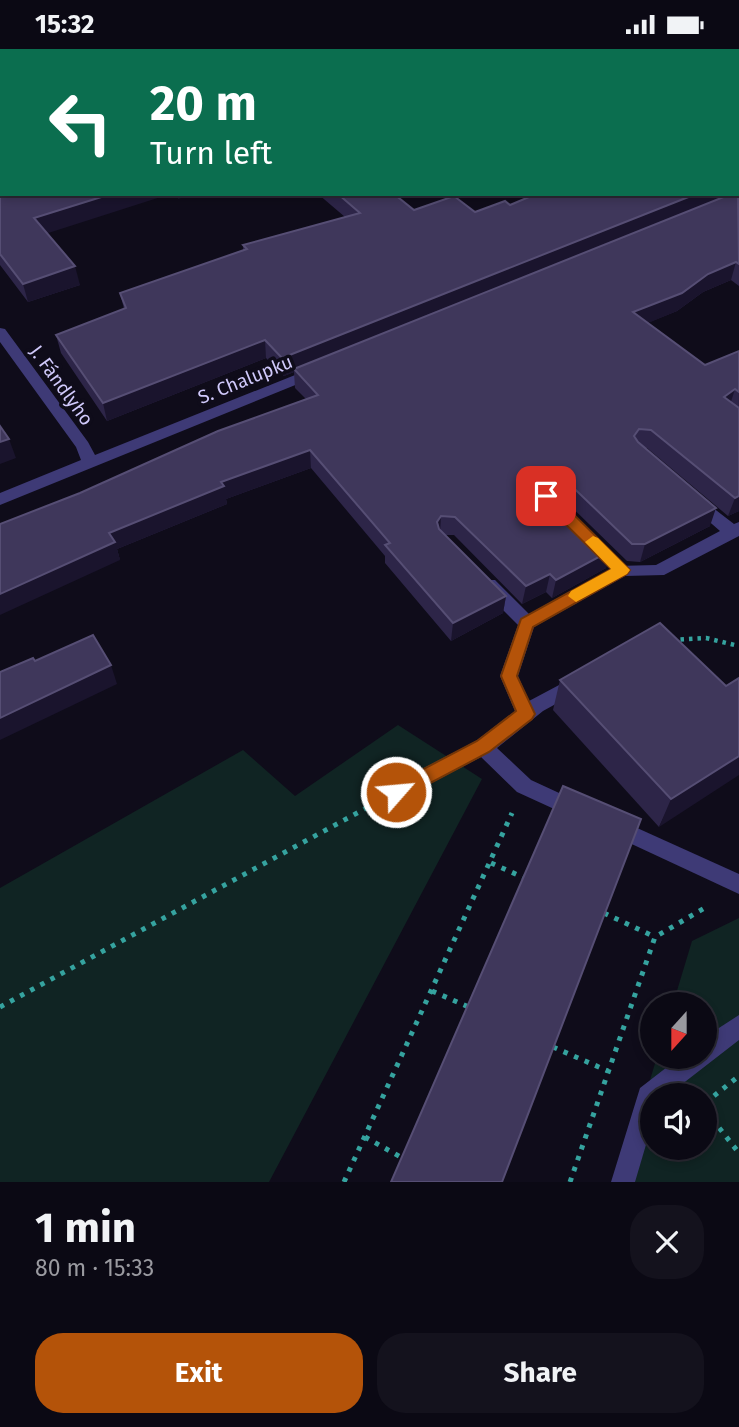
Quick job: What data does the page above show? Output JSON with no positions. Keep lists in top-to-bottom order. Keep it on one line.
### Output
{"streets":{"street":["S. Chalupku","J. Fándlyho"]},"crossings":[["S. Chalupku","J. Fándlyho"]],"north":"bottom","page":{"status":"15:32","turn":["20 m","Turn left"],"heading":["1 min","80 m · 15:33"],"buttons":["Exit","Share"]}}
